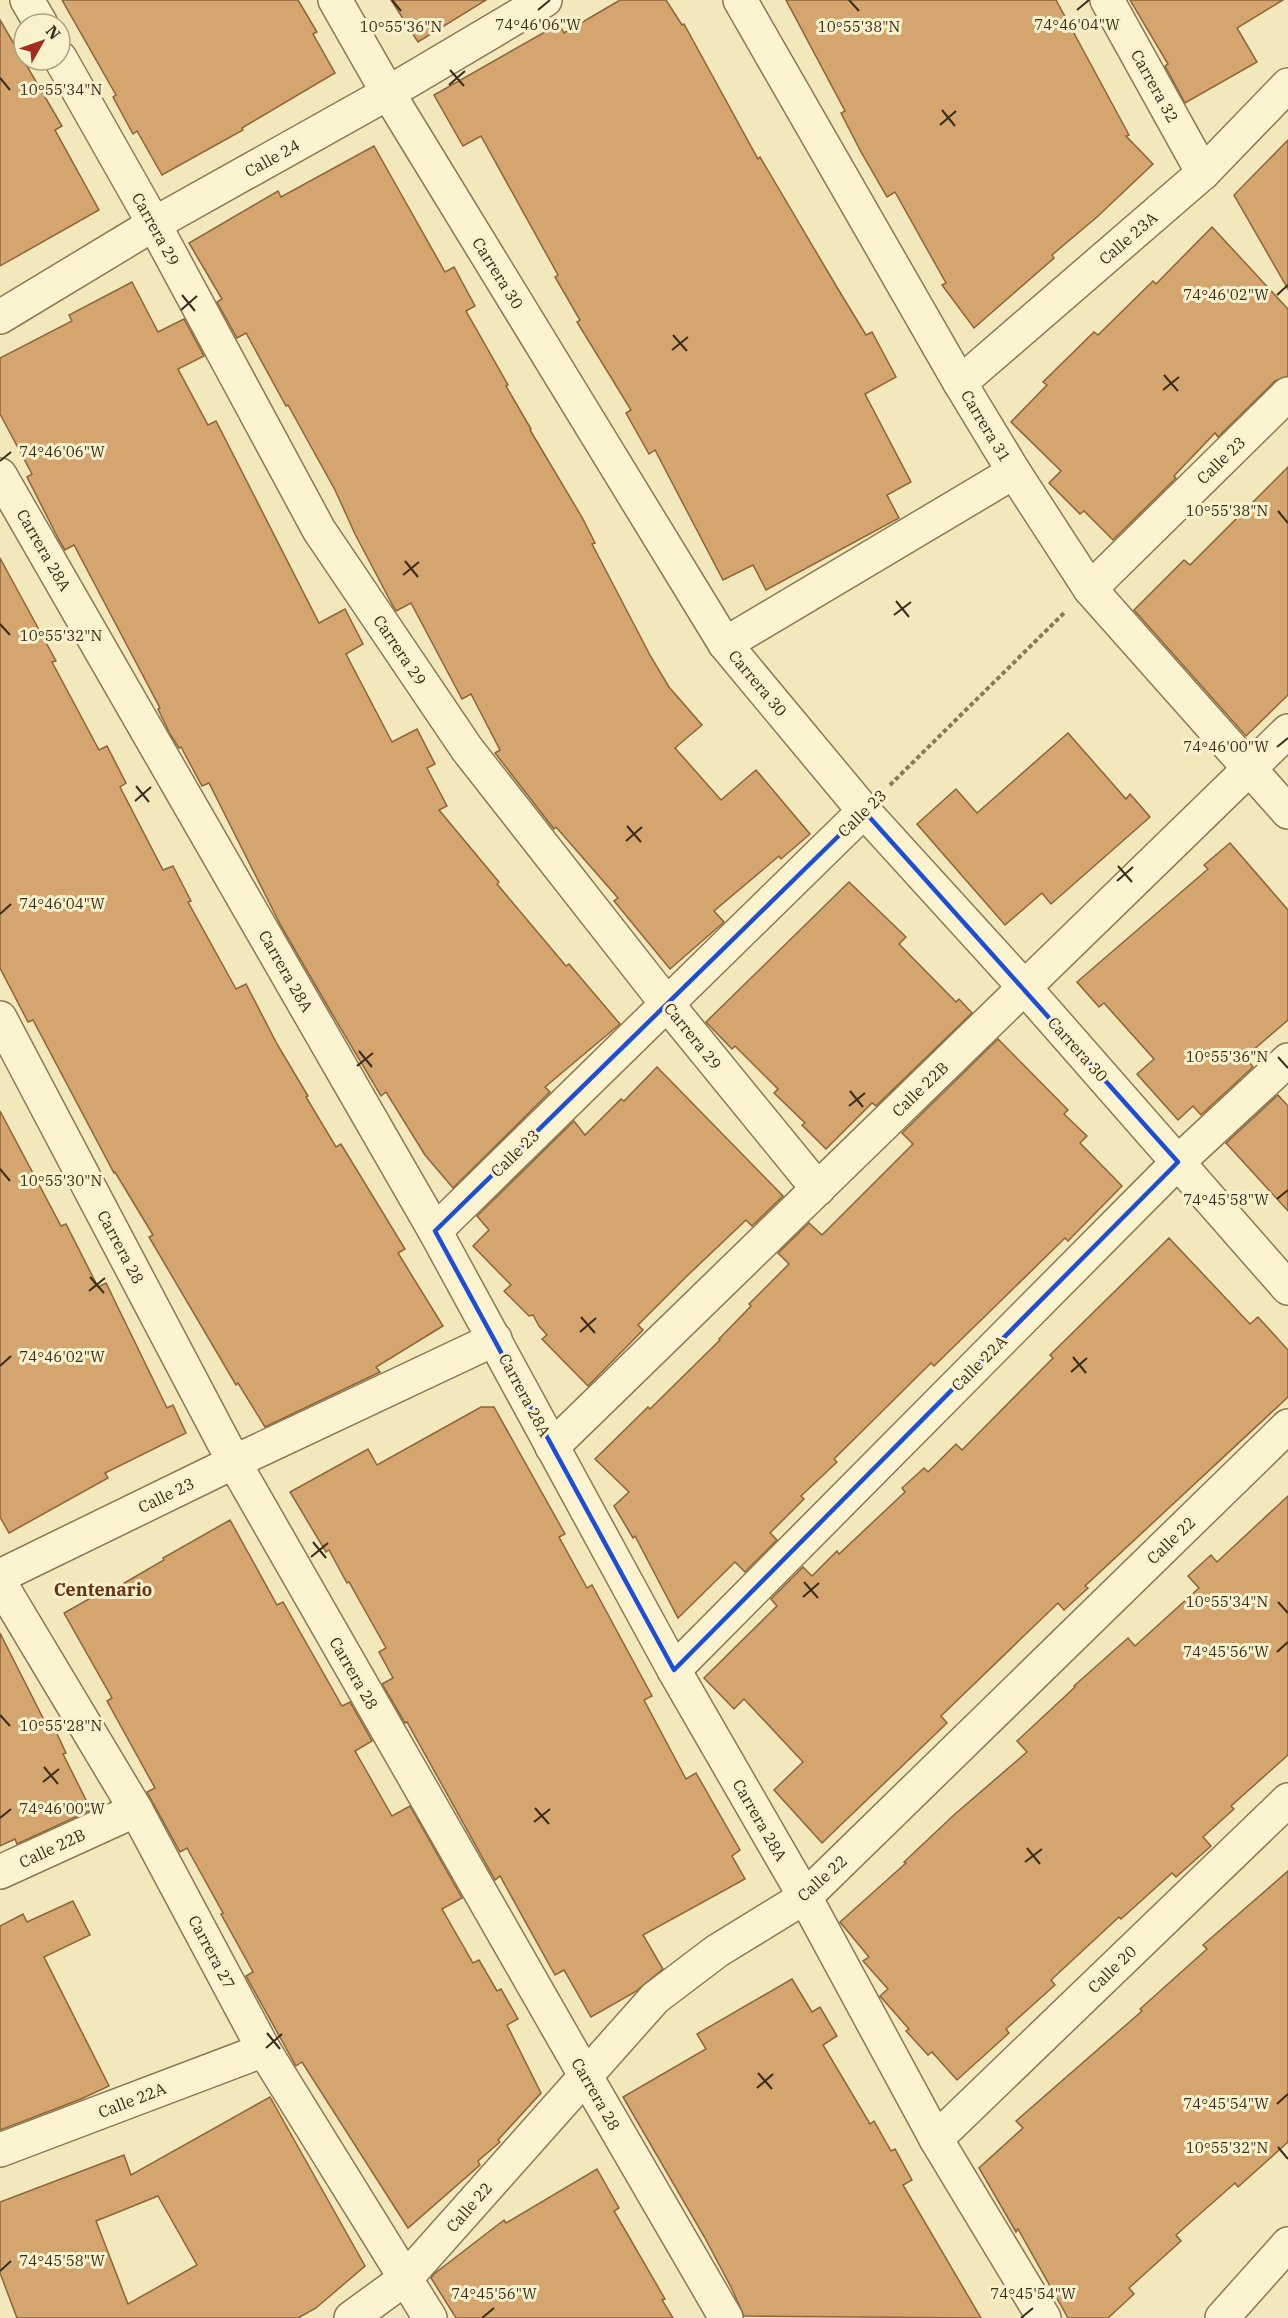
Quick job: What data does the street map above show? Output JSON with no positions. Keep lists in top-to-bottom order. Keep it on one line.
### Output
{"streets":{"street":["Carrera 32","Calle 24","Carrera 29","Calle 23A","Carrera 30","Carrera 31","Calle 23","Carrera 28A","Calle 22B","Carrera 28","Calle 22A","Calle 22","Carrera 27","Calle 20"]},"crossings":[["Carrera 32","Calle 23A"],["Calle 24","Carrera 29"],["Calle 24","Carrera 30"],["Carrera 29","Calle 23"],["Carrera 29","Calle 22B"],["Calle 23A","Carrera 31"],["Carrera 30","Calle 23"],["Carrera 30","Calle 22B"],["Carrera 30","Calle 22A"],["Carrera 31","Calle 23"],["Carrera 31","Calle 22B"],["Calle 23","Carrera 28A"],["Calle 23","Carrera 28"],["Carrera 28A","Calle 22B"],["Carrera 28A","Calle 22A"],["Carrera 28A","Calle 22"],["Carrera 28A","Calle 20"],["Calle 22B","Carrera 27"],["Carrera 28","Calle 22"],["Calle 22A","Carrera 27"],["Calle 22","Carrera 27"]],"districts":["Centenario"],"north":"top right","coordinates":["74°46'06\"W","74°46'04\"W","10°55'36\"N","10°55'38\"N","10°55'34\"N","74°46'02\"W","10°55'32\"N","74°46'00\"W","10°55'30\"N","74°45'58\"W","74°45'56\"W","10°55'28\"N","74°45'54\"W"]}
